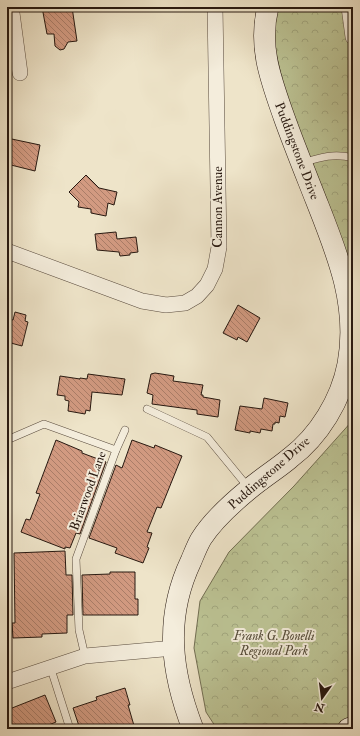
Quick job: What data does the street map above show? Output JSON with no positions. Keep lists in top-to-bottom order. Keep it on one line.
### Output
{"streets":{"street":["Puddingstone Drive","Cannon Avenue"],"lane":["Briarwood Lane"]},"parks":["Frank G. Bonelli Regional Park"],"north":"bottom"}
